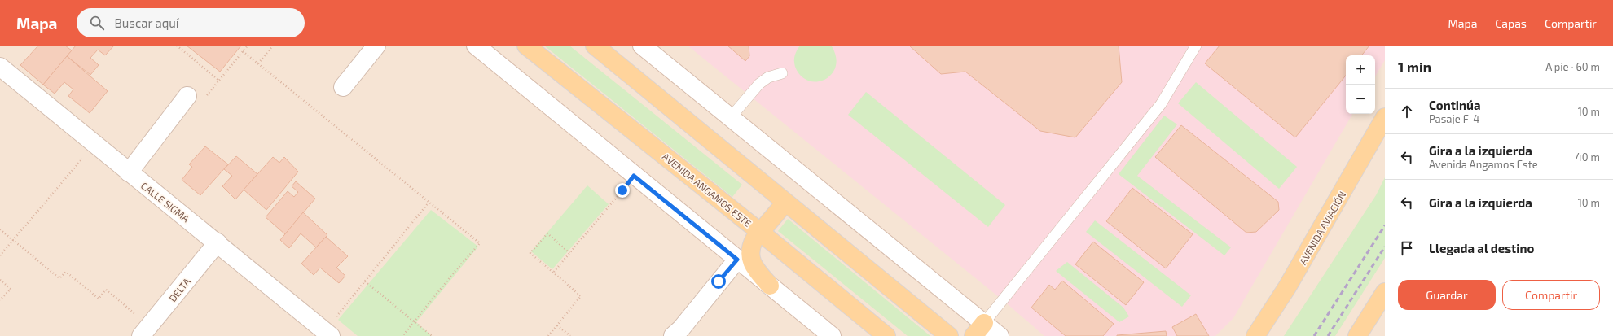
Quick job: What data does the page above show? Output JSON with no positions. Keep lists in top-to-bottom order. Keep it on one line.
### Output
{"streets":{"main road":["AVENIDA ANGAMOS ESTE","CALLE SIGMA","AVENIDA AVIACIÓN","DELTA"]},"crossings":[["CALLE SIGMA","DELTA"]],"page":{"header":"Mapa","search":"Buscar aquí","nav":["Mapa","Capas","Compartir"],"heading":["1 min","A pie · 60 m"],"map_buttons":["+","−"],"list":[["Continúa","Pasaje F-4","10 m"],["Gira a la izquierda","Avenida Angamos Este","40 m"],["Gira a la izquierda","10 m"],"Llegada al destino"],"buttons":["Guardar","Compartir"]}}
